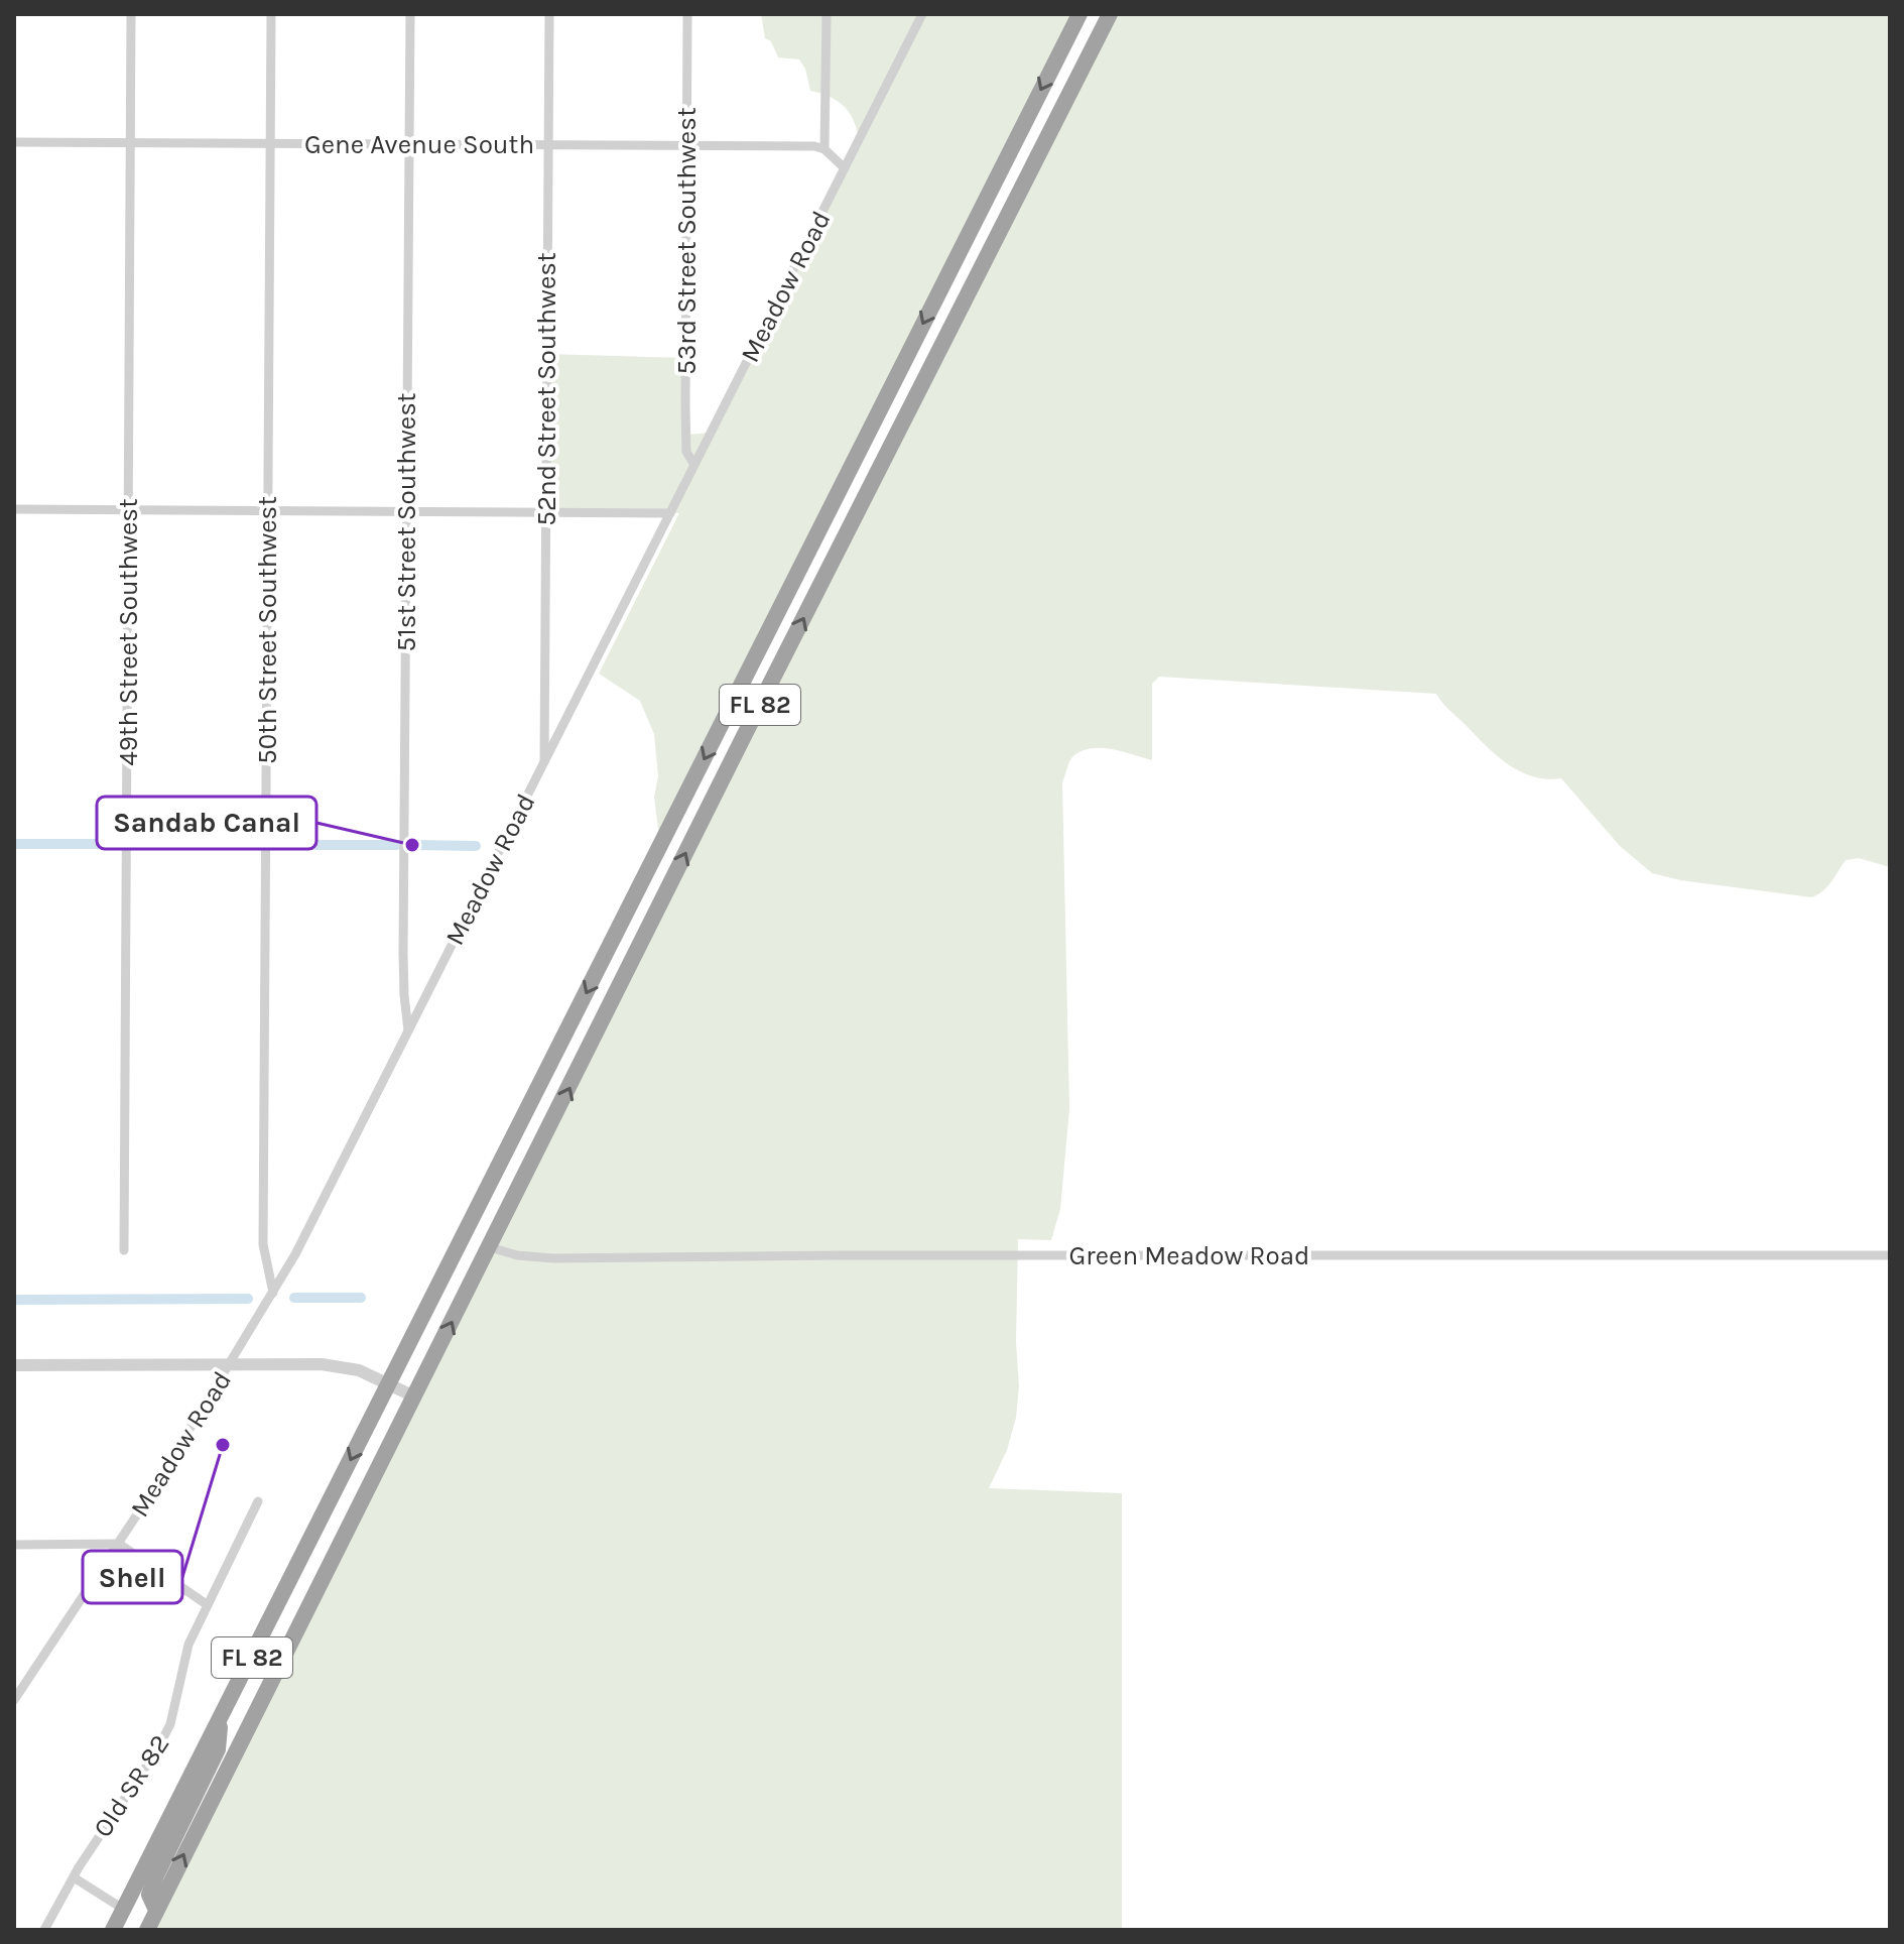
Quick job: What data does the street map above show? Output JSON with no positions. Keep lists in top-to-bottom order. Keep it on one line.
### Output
{"streets":{"highway":["FL 82"],"street":["Gene Avenue South","53rd Street Southwest","Meadow Road","52nd Street Southwest","51st Street Southwest","50th Street Southwest","49th Street Southwest","Green Meadow Road","Old SR 82"]},"crossings":[["Gene Avenue South","53rd Street Southwest"],["Gene Avenue South","52nd Street Southwest"],["Gene Avenue South","51st Street Southwest"],["Gene Avenue South","50th Street Southwest"],["Gene Avenue South","49th Street Southwest"],["53rd Street Southwest","Meadow Road"],["Meadow Road","52nd Street Southwest"],["Meadow Road","51st Street Southwest"],["Meadow Road","50th Street Southwest"],["FL 82","Green Meadow Road"]],"places":["Sandab Canal","Shell"]}
